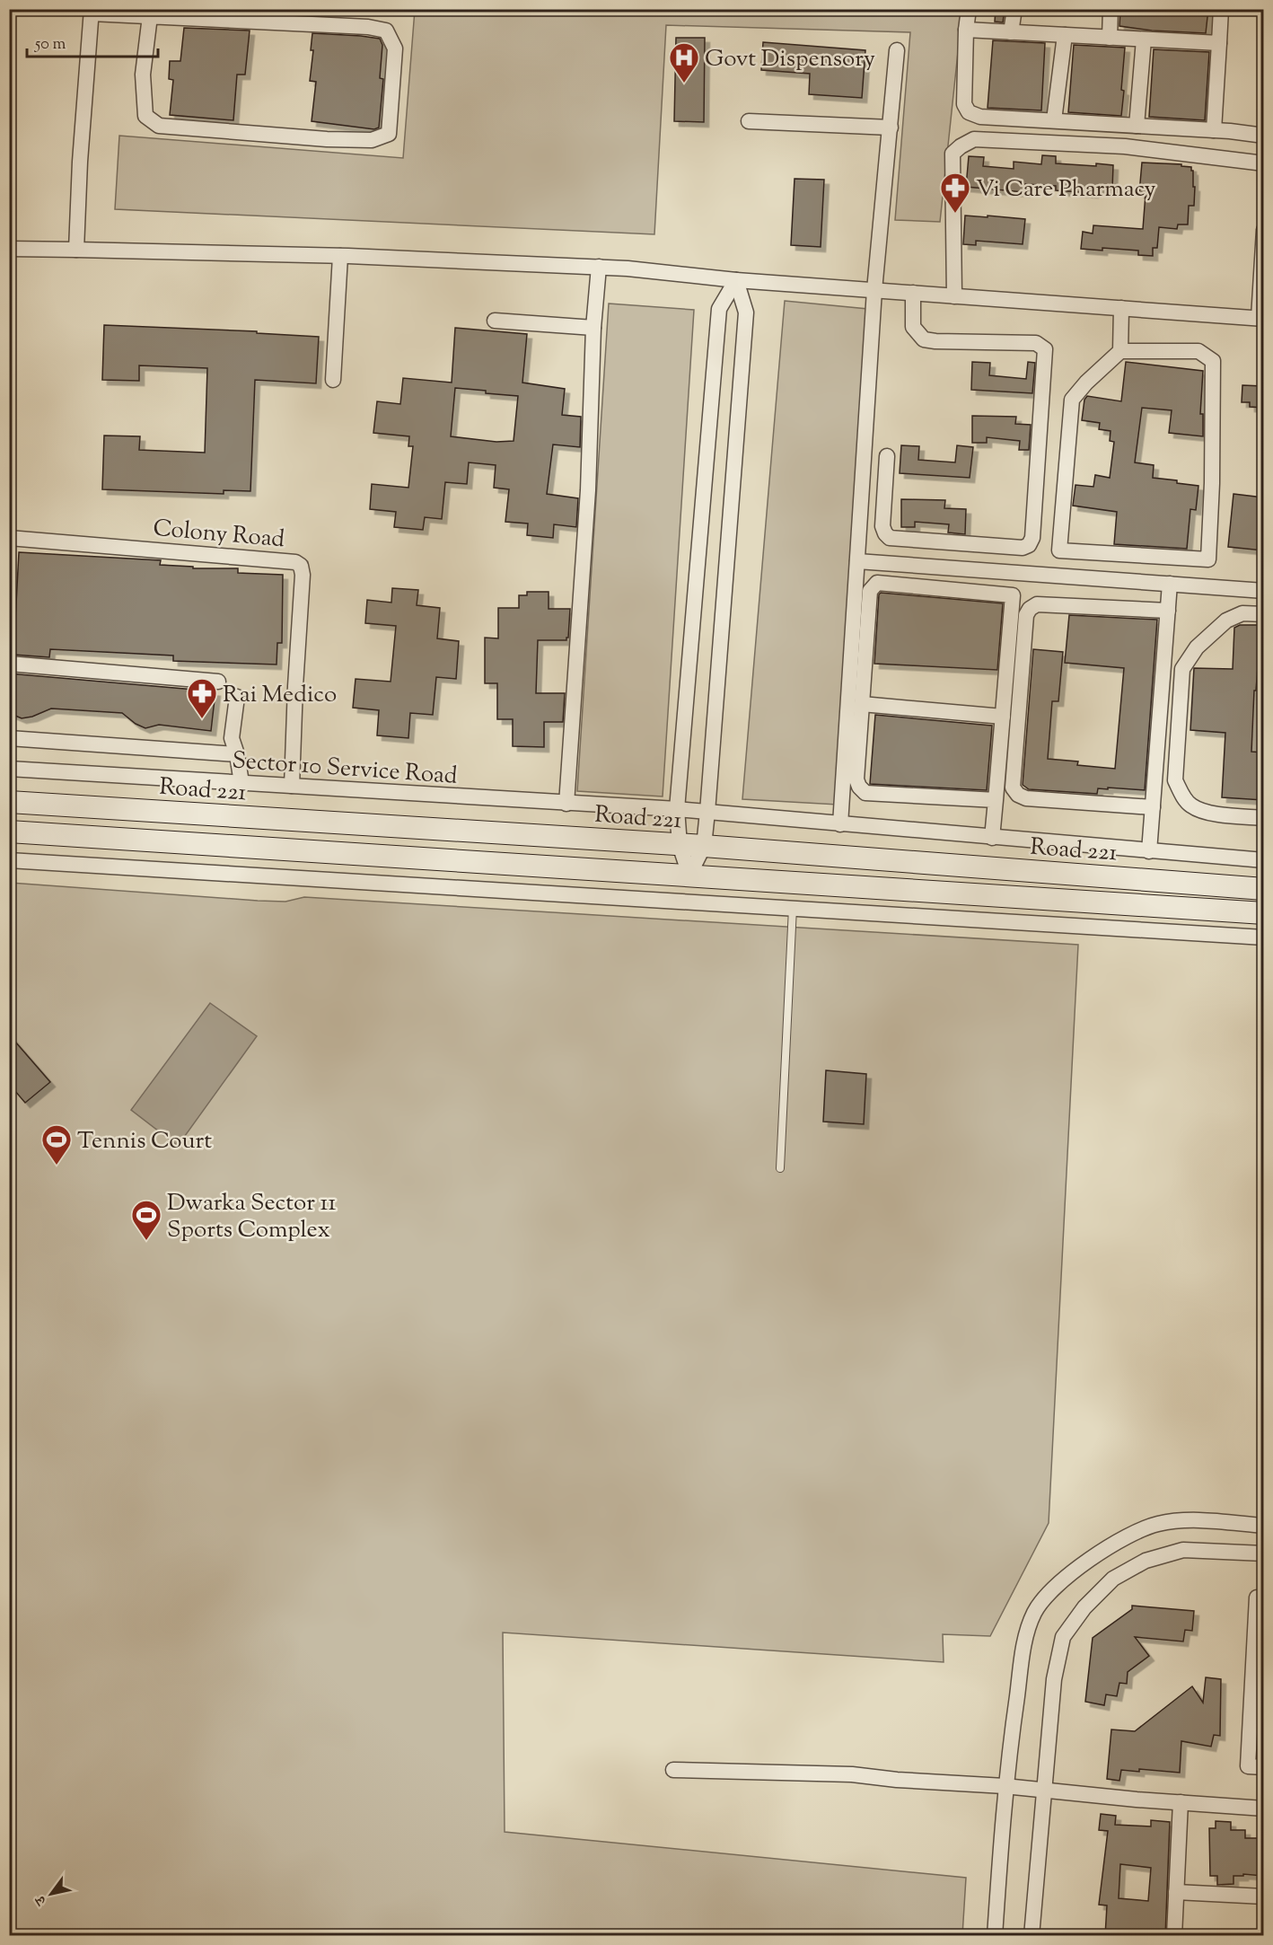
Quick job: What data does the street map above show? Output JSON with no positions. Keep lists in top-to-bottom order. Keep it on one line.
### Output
{"streets":{"main road":["Road 221"],"street":["Colony Road","Sector 10 Service Road"]},"crossings":[["Colony Road","Sector 10 Service Road"]],"places":{"hospital":["Govt Dispensory"],"pharmacy":["Vi Care Pharmacy","Rai Medico"],"sports":["Tennis Court","Dwarka Sector 11 Sports Complex"]},"scale_bar":"50 m","north":"bottom left"}
